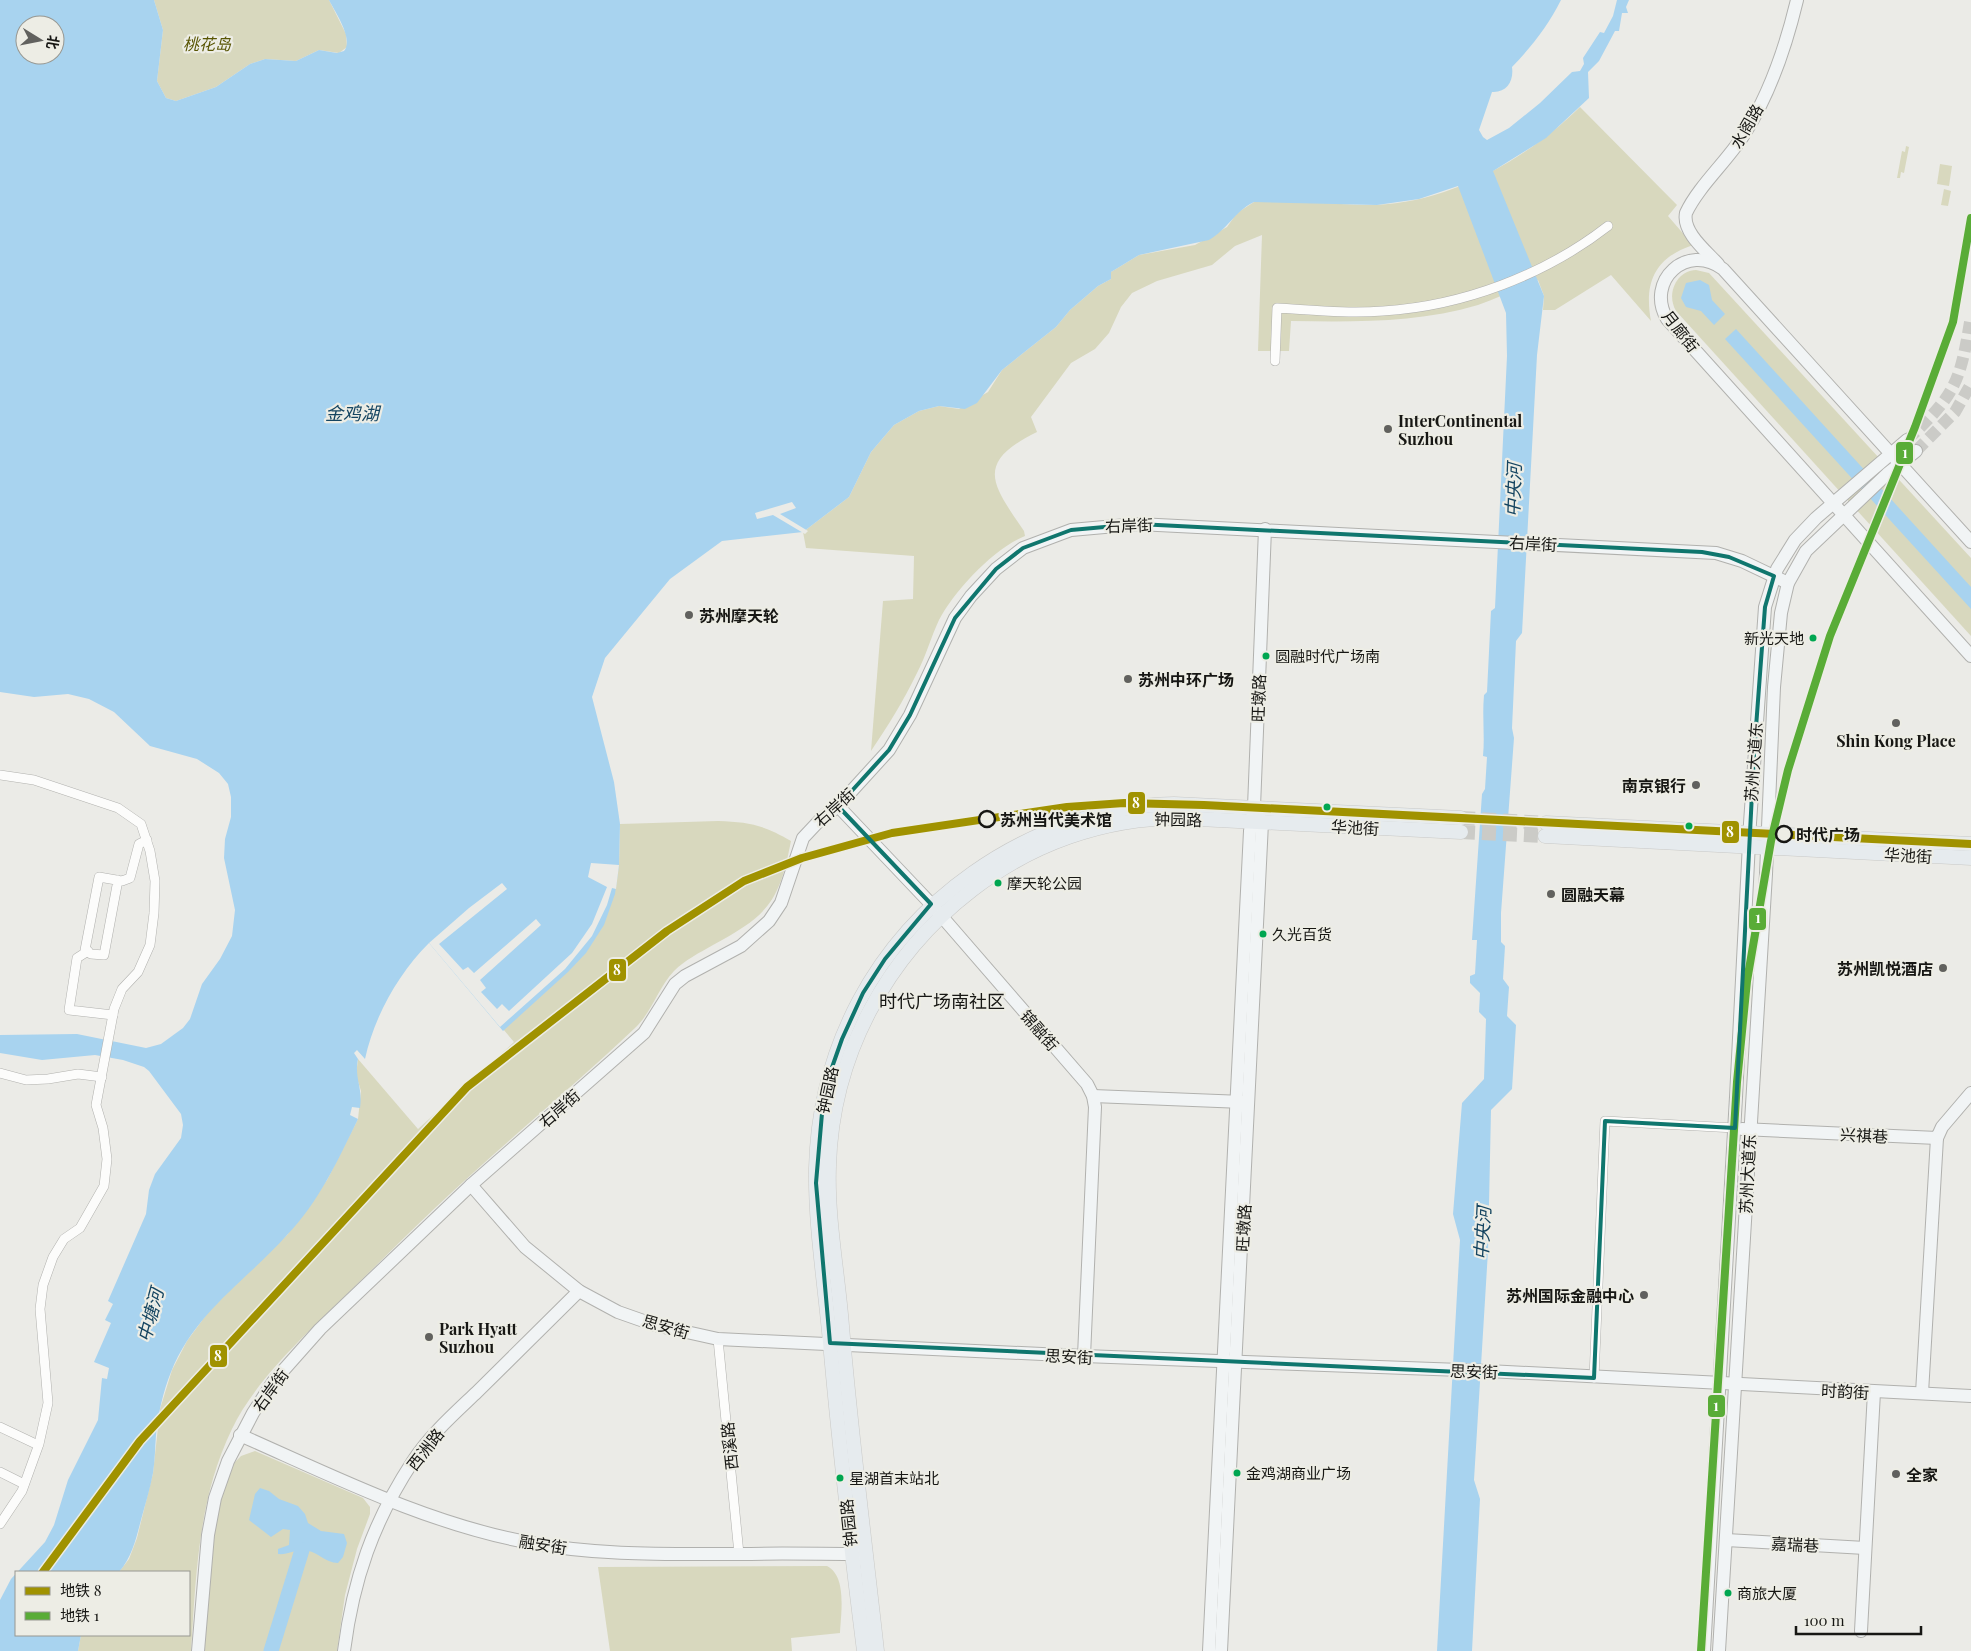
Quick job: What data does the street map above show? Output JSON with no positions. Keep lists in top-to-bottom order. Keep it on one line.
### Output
{"streets":{"main road":["钟园路","华池街"],"street":["水阁路","月廊街","右岸街","旺墩路","苏州大道东","锦融街","兴祺巷","思安街","时韵街","西溪路","西洲路","融安街","嘉瑞巷"]},"crossings":[["月廊街","苏州大道东"],["右岸街","旺墩路"],["右岸街","苏州大道东"],["右岸街","锦融街"],["右岸街","思安街"],["右岸街","融安街"],["旺墩路","钟园路"],["旺墩路","华池街"],["旺墩路","思安街"],["苏州大道东","华池街"],["苏州大道东","兴祺巷"],["苏州大道东","思安街"],["苏州大道东","时韵街"],["苏州大道东","嘉瑞巷"],["钟园路","华池街"],["钟园路","锦融街"],["钟园路","思安街"],["钟园路","融安街"],["思安街","时韵街"],["思安街","西溪路"],["思安街","西洲路"],["西溪路","融安街"],["西洲路","融安街"]],"districts":["时代广场南社区"],"water":["金鸡湖","中央河","中塘河"],"parks":["桃花岛"],"places":["InterContinental Suzhou","苏州摩天轮","新光天地","圆融时代广场南","苏州中环广场","Shin Kong Place","南京银行","苏州当代美术馆","时代广场","摩天轮公园","圆融天幕","久光百货","苏州凯悦酒店","苏州国际金融中心","Park Hyatt Suzhou","金鸡湖商业广场","全家","星湖首末站北","商旅大厦"],"lines":["metro line 1","metro line 8"],"legend":["地铁 8","地铁 1"],"scale_bar":"100 m","north":"right"}
